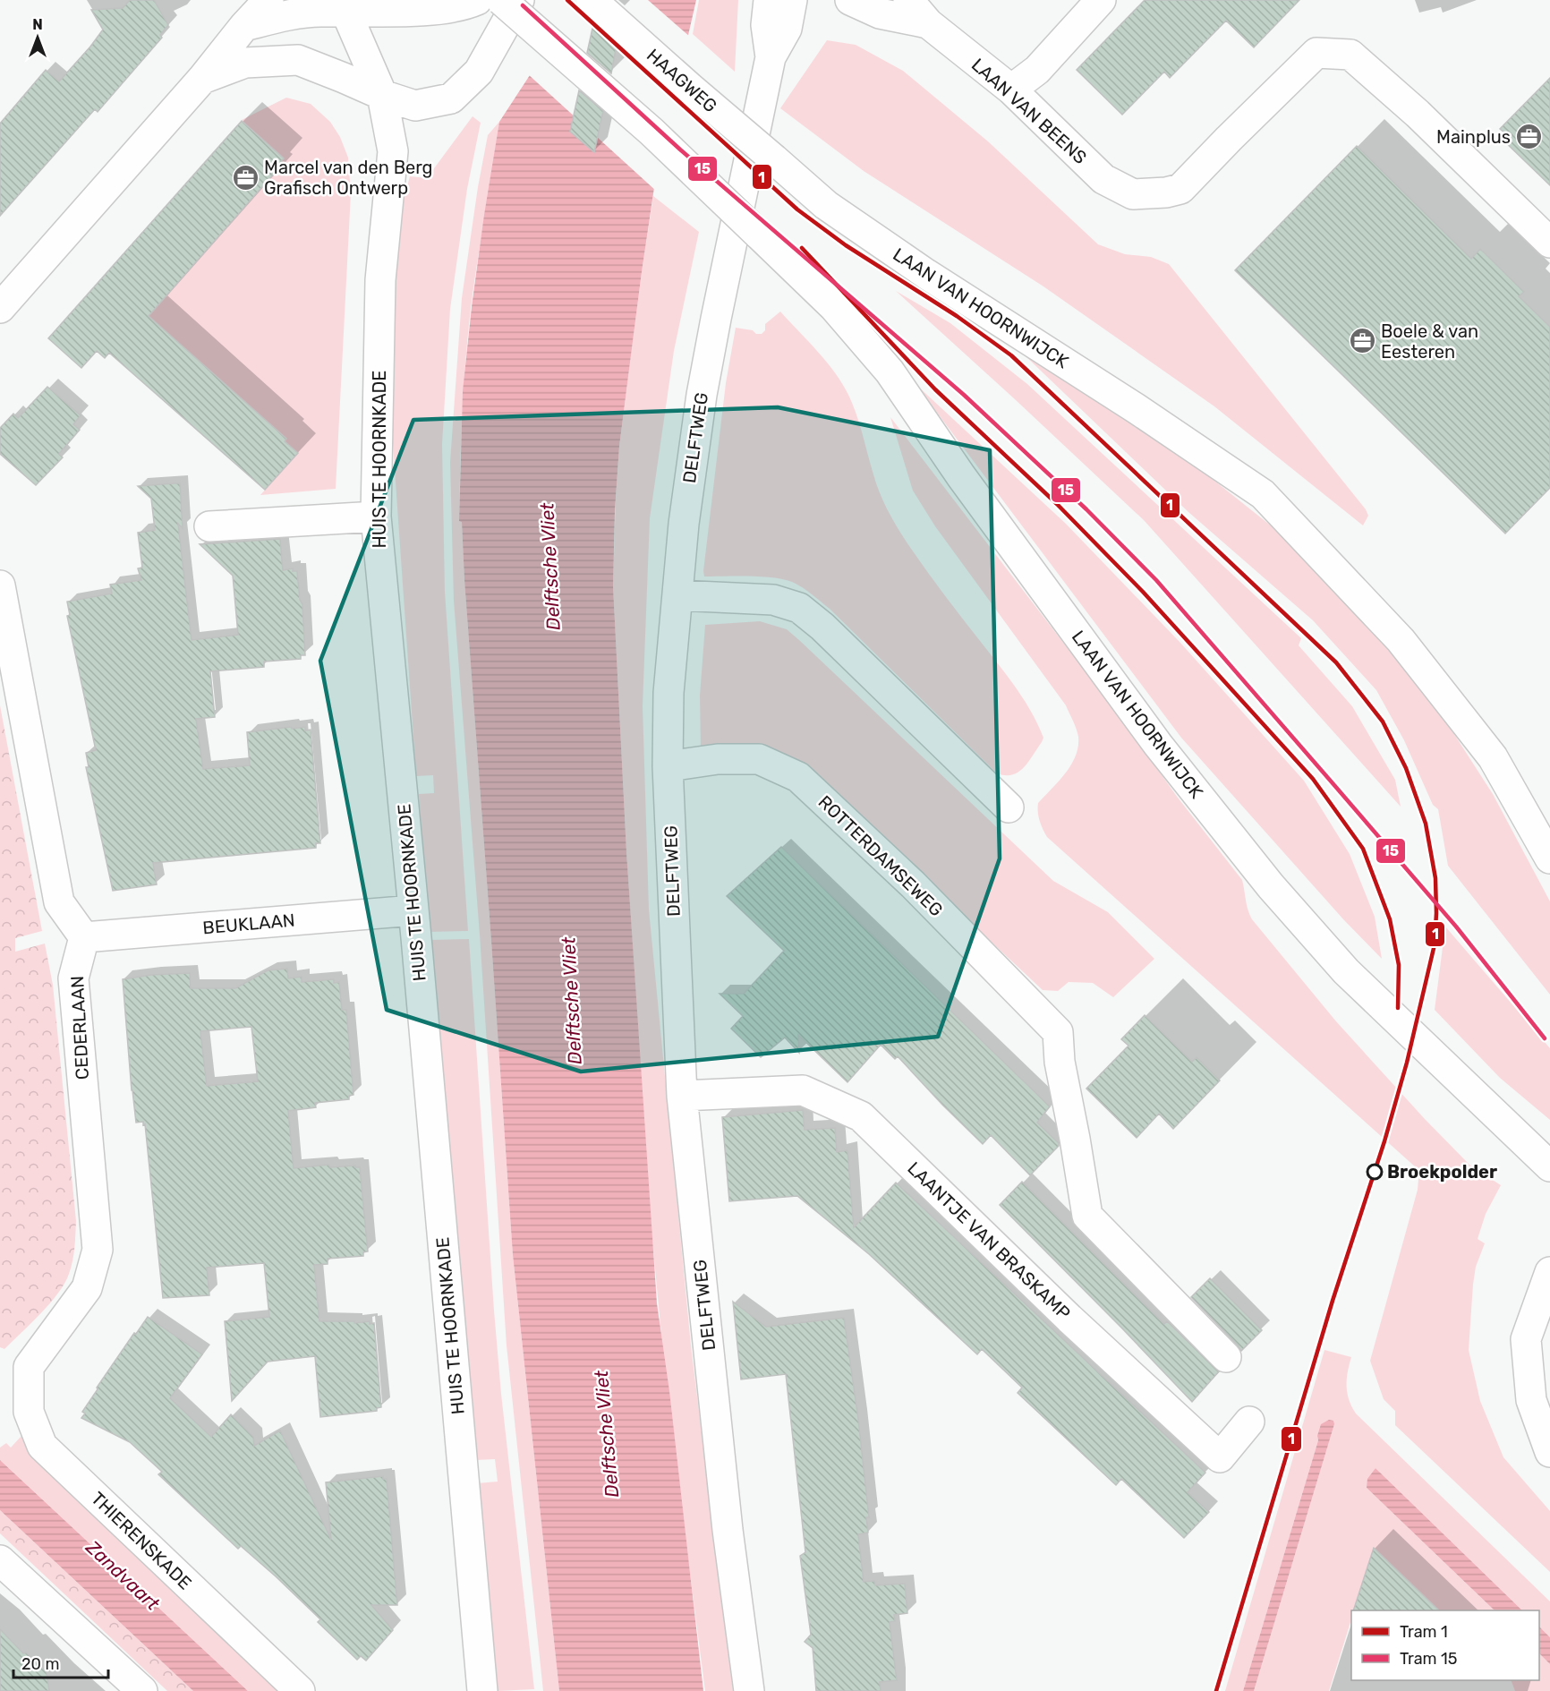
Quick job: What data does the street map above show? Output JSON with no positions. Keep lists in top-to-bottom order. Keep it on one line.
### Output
{"streets":{"street":["HAAGWEG","LAAN VAN BEENS","LAAN VAN HOORNWIJCK","DELFTWEG","HUIS TE HOORNKADE","ROTTERDAMSEWEG","BEUKLAAN","CEDERLAAN","LAANTJE VAN BRASKAMP","THIERENSKADE"]},"crossings":[["HAAGWEG","LAAN VAN HOORNWIJCK"],["DELFTWEG","ROTTERDAMSEWEG"],["DELFTWEG","LAANTJE VAN BRASKAMP"],["HUIS TE HOORNKADE","BEUKLAAN"],["BEUKLAAN","CEDERLAAN"],["CEDERLAAN","THIERENSKADE"]],"water":["Delftsche Vliet","Zandvaart"],"places":{"office":["Mainplus","Marcel van den Berg Grafisch Ontwerp","Boele & van Eesteren"],"other":["Broekpolder"]},"lines":["tram line 1","tram line 15"],"legend":["Tram 1","Tram 15"],"scale_bar":"20 m","north":"top"}
